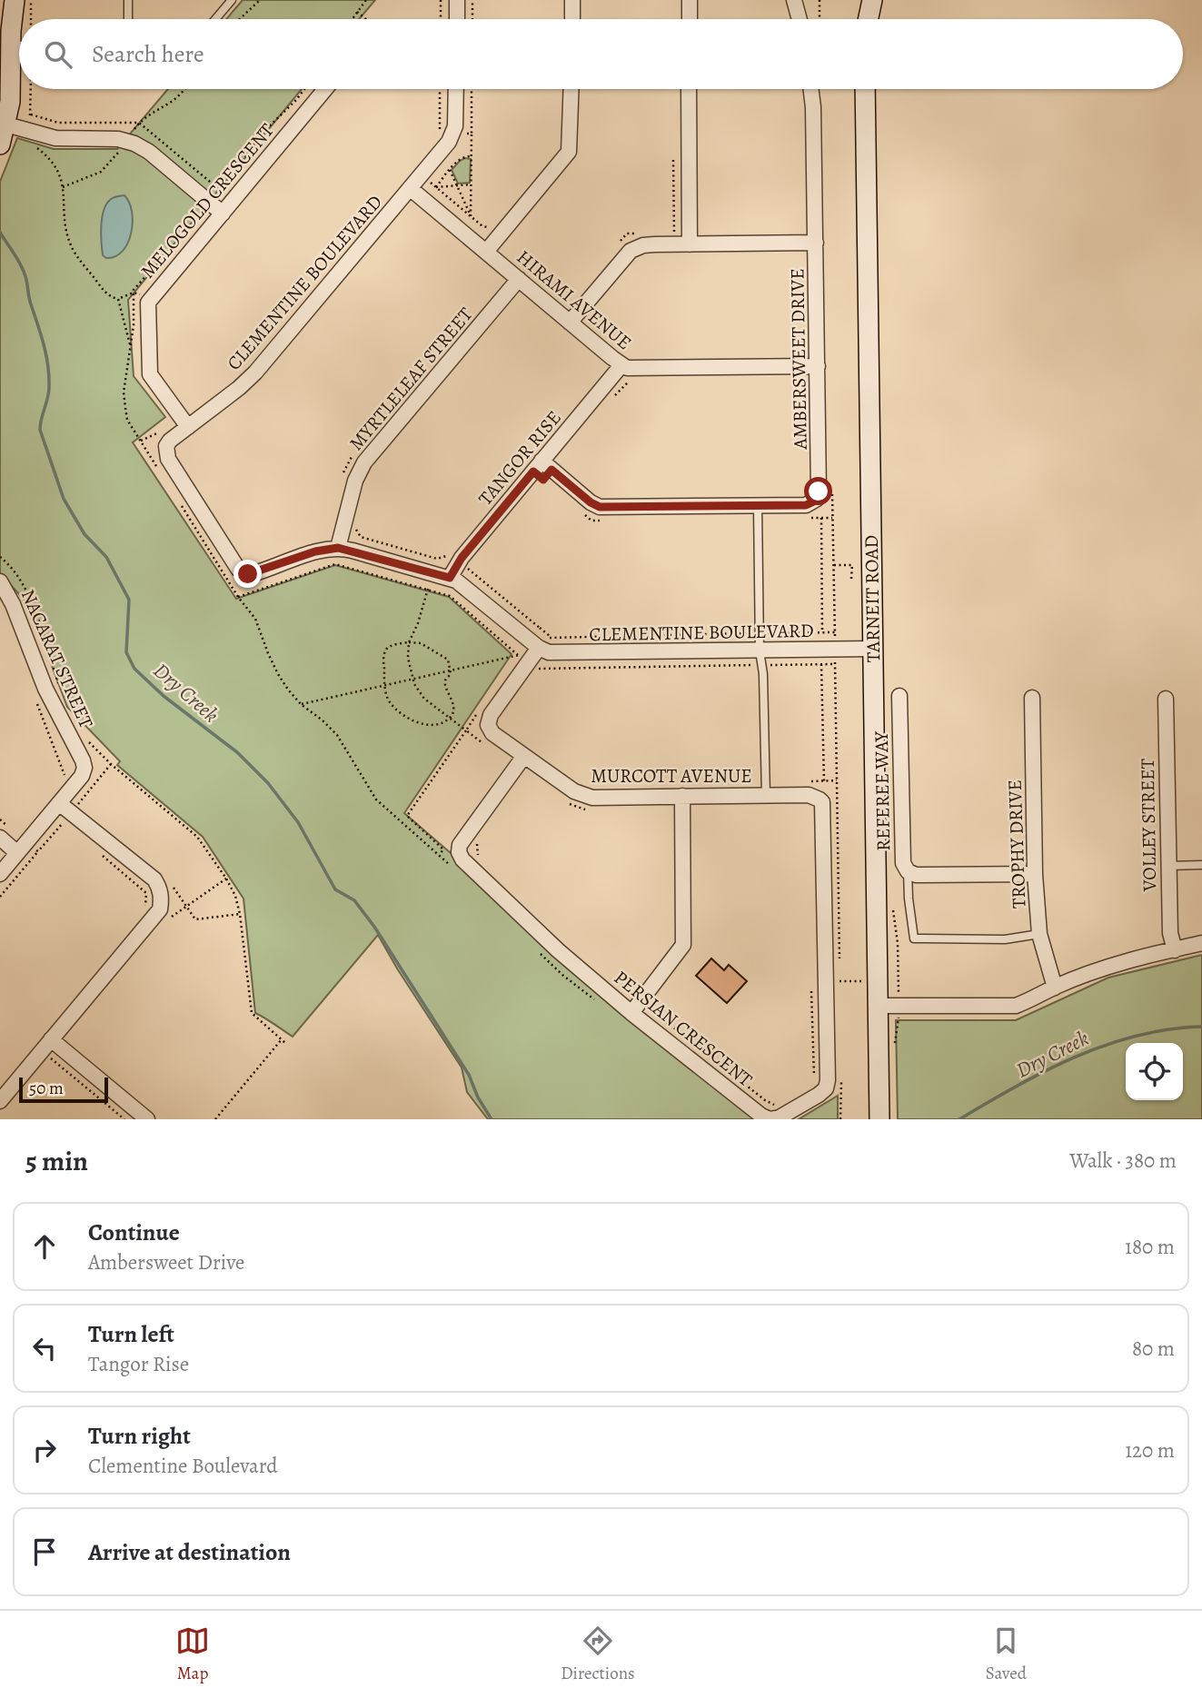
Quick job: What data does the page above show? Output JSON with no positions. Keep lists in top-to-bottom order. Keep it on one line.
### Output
{"streets":{"street":["MELOGOLD CRESCENT","CLEMENTINE BOULEVARD","HIRAMI AVENUE","AMBERSWEET DRIVE","MYRTLELEAF STREET","TANGOR RISE","TARNEIT ROAD","NACARAT STREET","MURCOTT AVENUE","REFEREE WAY","VOLLEY STREET","TROPHY DRIVE","PERSIAN CRESCENT"]},"crossings":[["MELOGOLD CRESCENT","CLEMENTINE BOULEVARD"],["CLEMENTINE BOULEVARD","HIRAMI AVENUE"],["CLEMENTINE BOULEVARD","MYRTLELEAF STREET"],["CLEMENTINE BOULEVARD","TANGOR RISE"],["CLEMENTINE BOULEVARD","TARNEIT ROAD"],["HIRAMI AVENUE","AMBERSWEET DRIVE"],["HIRAMI AVENUE","MYRTLELEAF STREET"],["HIRAMI AVENUE","TANGOR RISE"],["AMBERSWEET DRIVE","TANGOR RISE"],["MURCOTT AVENUE","PERSIAN CRESCENT"],["REFEREE WAY","TROPHY DRIVE"]],"water":["Dry Creek"],"scale_bar":"50 m","page":{"search":"Search here","scale":"50 m","heading":["5 min","Walk · 380 m"],"list":[["Continue","Ambersweet Drive","180 m"],["Turn left","Tangor Rise","80 m"],["Turn right","Clementine Boulevard","120 m"],"Arrive at destination"],"nav":["Map","Directions","Saved"]}}
